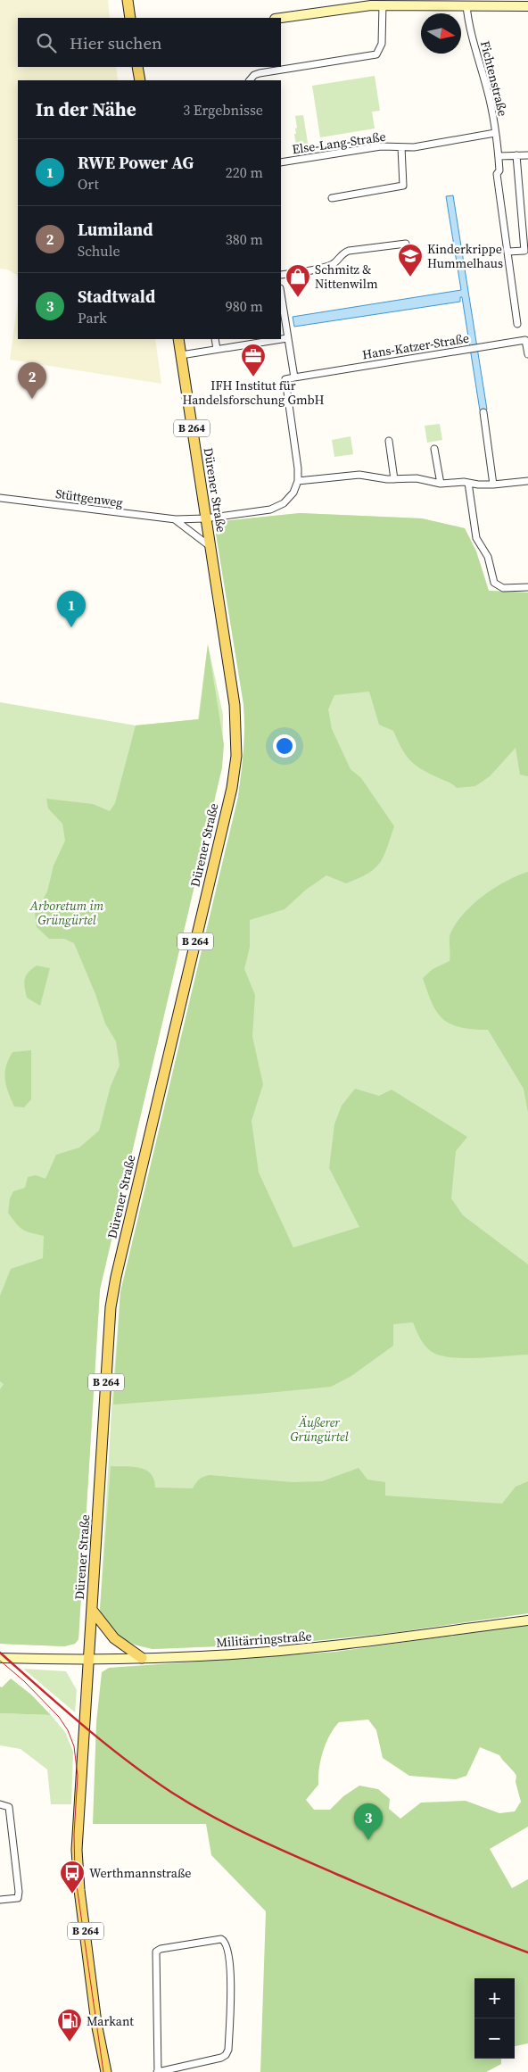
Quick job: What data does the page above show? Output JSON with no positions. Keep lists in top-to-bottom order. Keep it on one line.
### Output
{"streets":{"main road":["B 264","Dürener Straße","Militärringstraße"],"street":["Fichtenstraße","Else-Lang-Straße","Hans-Katzer-Straße","Stüttgenweg"]},"crossings":[["Fichtenstraße","Else-Lang-Straße"],["Dürener Straße","Stüttgenweg"],["Dürener Straße","Militärringstraße"]],"parks":["Arboretum im Grüngürtel","Äußerer Grüngürtel"],"places":{"school or university":["Kinderkrippe Hummelhaus"],"shop":["Schmitz & Nittenwilm"],"office":["IFH Institut für Handelsforschung GmbH"],"bus stop":["Werthmannstraße"],"fuel station":["Markant"]},"north":"right","page":{"search":"Hier suchen","heading":["In der Nähe","3 Ergebnisse"],"list":[{"mark":"1","name":"RWE Power AG","note":"Ort","value":"220 m"},{"mark":"2","name":"Lumiland","note":"Schule","value":"380 m"},{"mark":"3","name":"Stadtwald","note":"Park","value":"980 m"}],"pins":["2","1","3"],"map_buttons":["+","−"]}}
